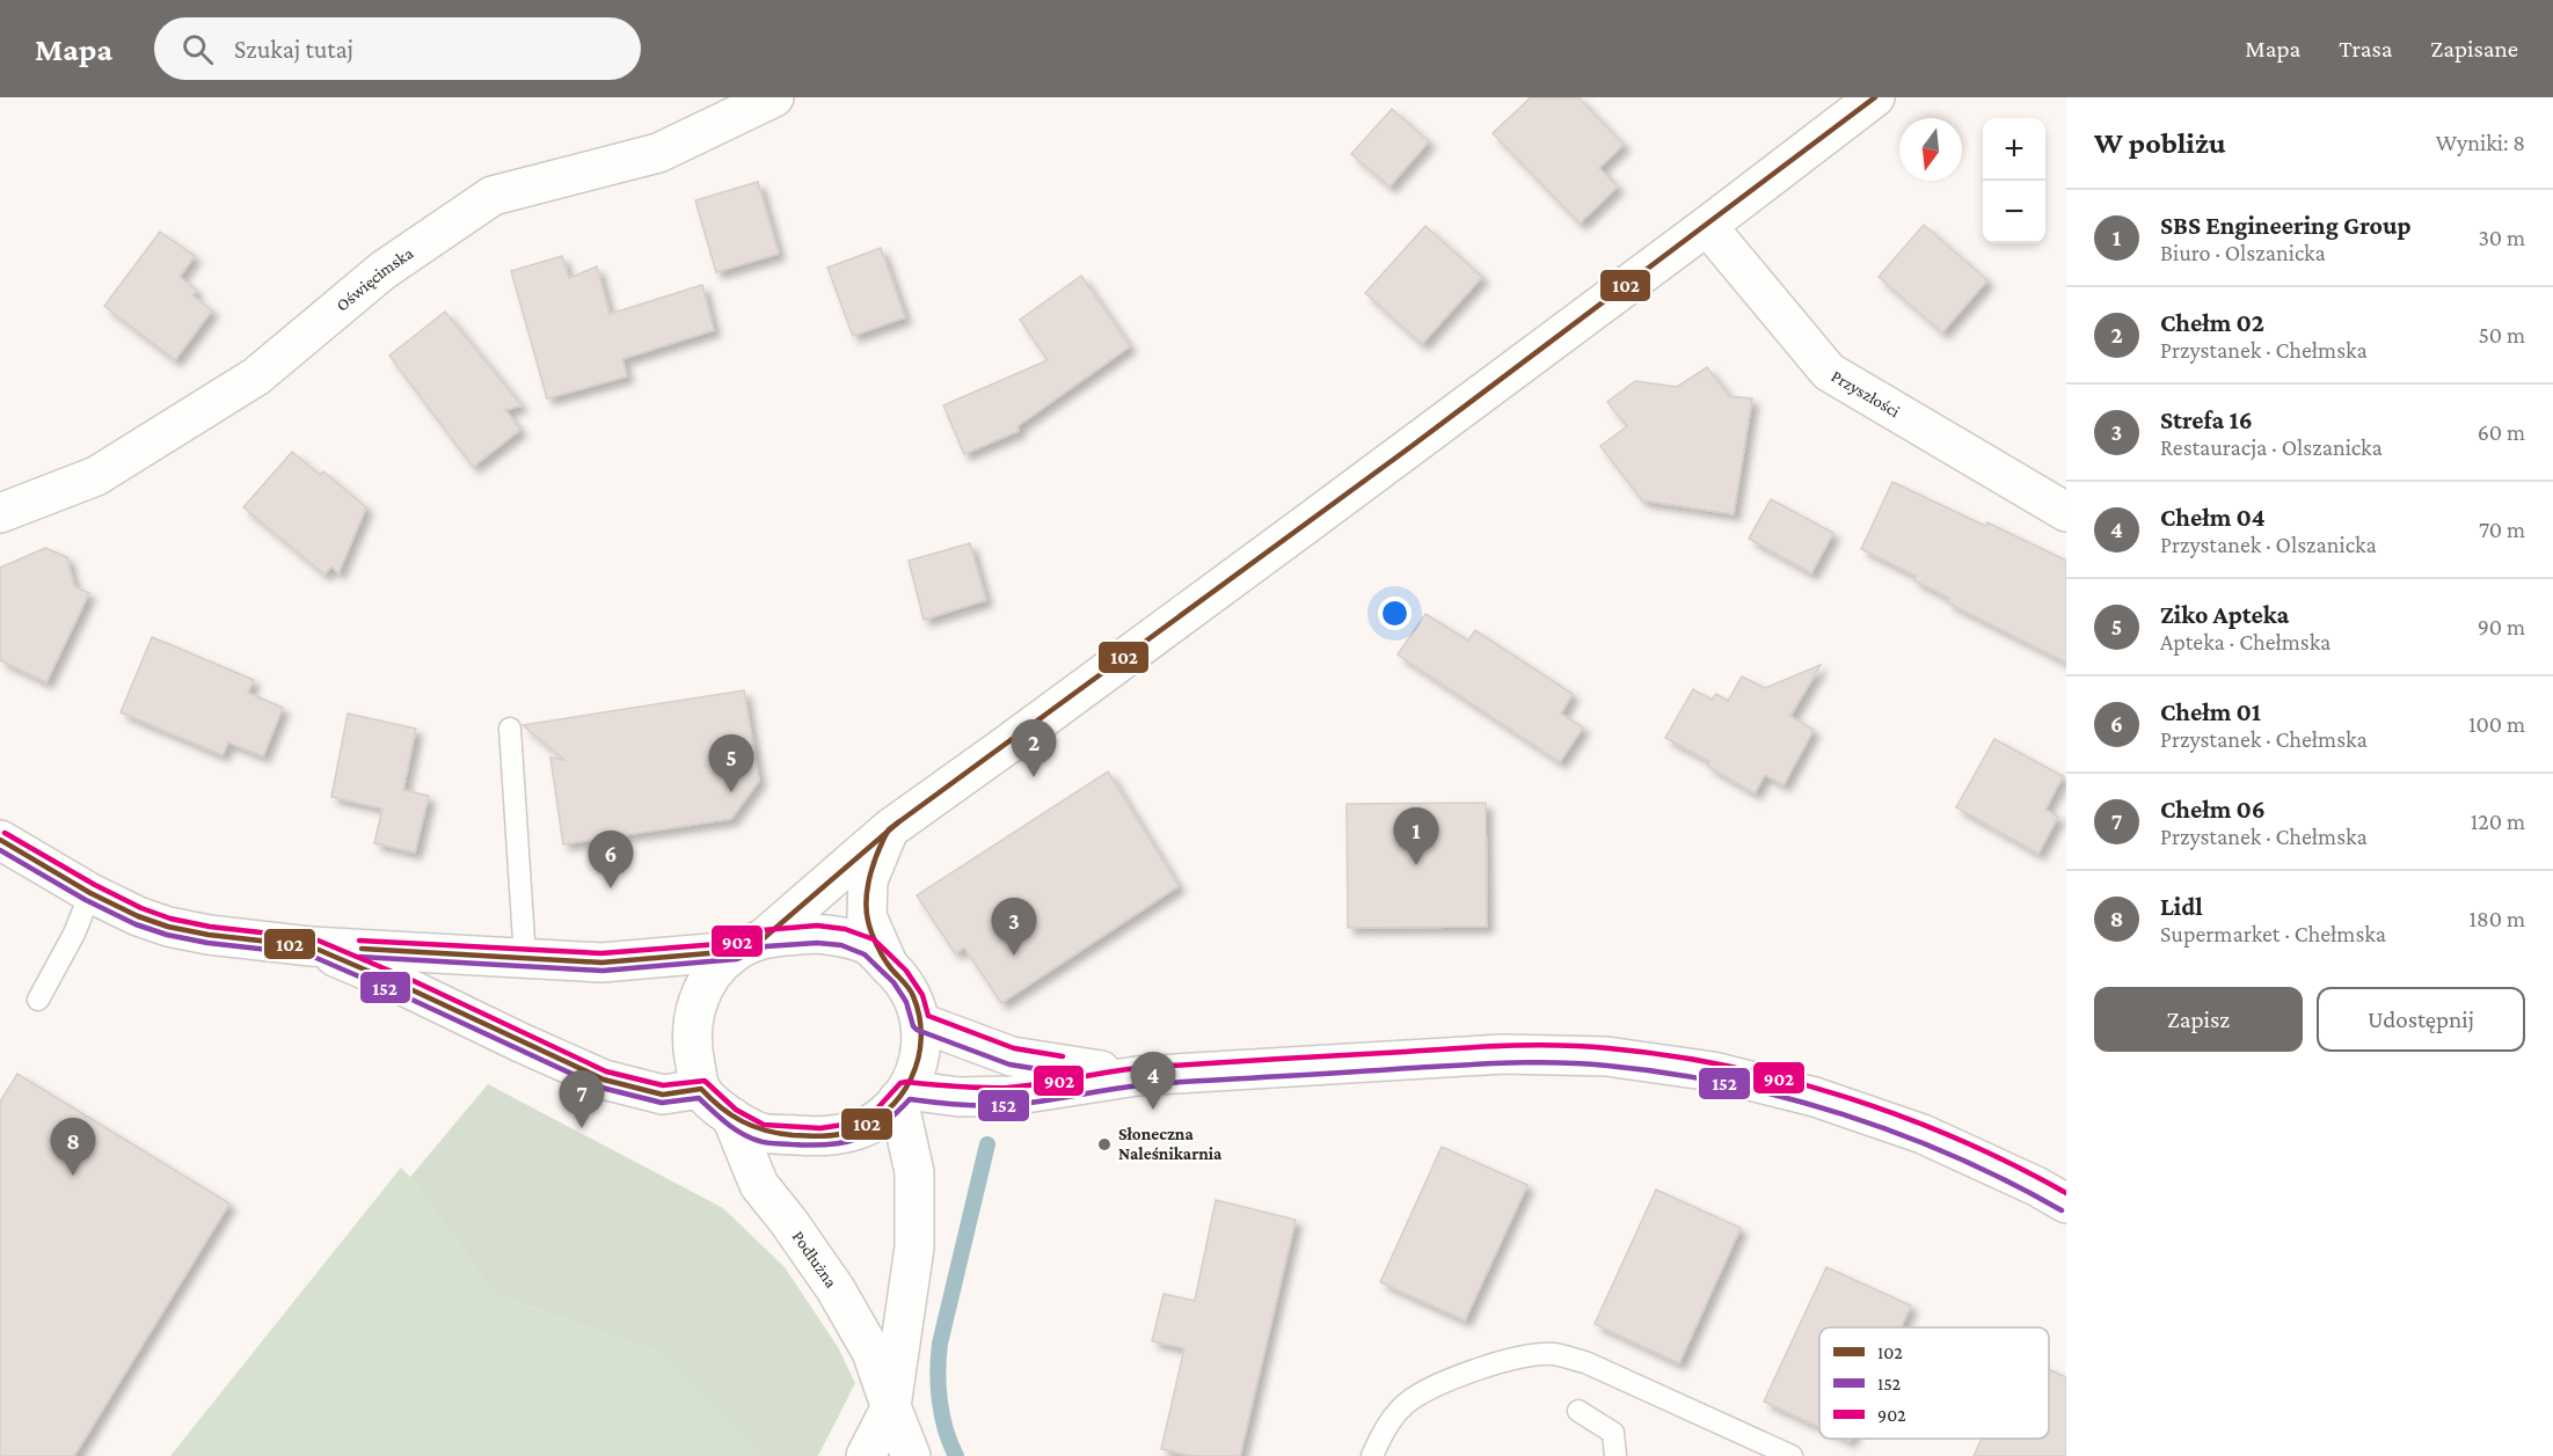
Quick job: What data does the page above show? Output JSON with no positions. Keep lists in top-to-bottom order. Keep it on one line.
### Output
{"streets":{"street":["Oświęcimska","Przyszłości","Podłużna"]},"places":["Słoneczna Naleśnikarnia"],"lines":["transit line 102","transit line 902","transit line 152"],"legend":["102","152","902"],"north":"bottom","page":{"header":"Mapa","search":"Szukaj tutaj","nav":["Mapa","Trasa","Zapisane"],"heading":["W pobliżu","Wyniki: 8"],"map_buttons":["+","−"],"list":[{"mark":"1","name":"SBS Engineering Group","note":"Biuro · Olszanicka","value":"30 m"},{"mark":"2","name":"Chełm 02","note":"Przystanek · Chełmska","value":"50 m"},{"mark":"3","name":"Strefa 16","note":"Restauracja · Olszanicka","value":"60 m"},{"mark":"4","name":"Chełm 04","note":"Przystanek · Olszanicka","value":"70 m"},{"mark":"5","name":"Ziko Apteka","note":"Apteka · Chełmska","value":"90 m"},{"mark":"6","name":"Chełm 01","note":"Przystanek · Chełmska","value":"100 m"},{"mark":"7","name":"Chełm 06","note":"Przystanek · Chełmska","value":"120 m"},{"mark":"8","name":"Lidl","note":"Supermarket · Chełmska","value":"180 m"}],"pins":["2","5","1","6","3","4","7","8"],"buttons":["Zapisz","Udostępnij"]}}
